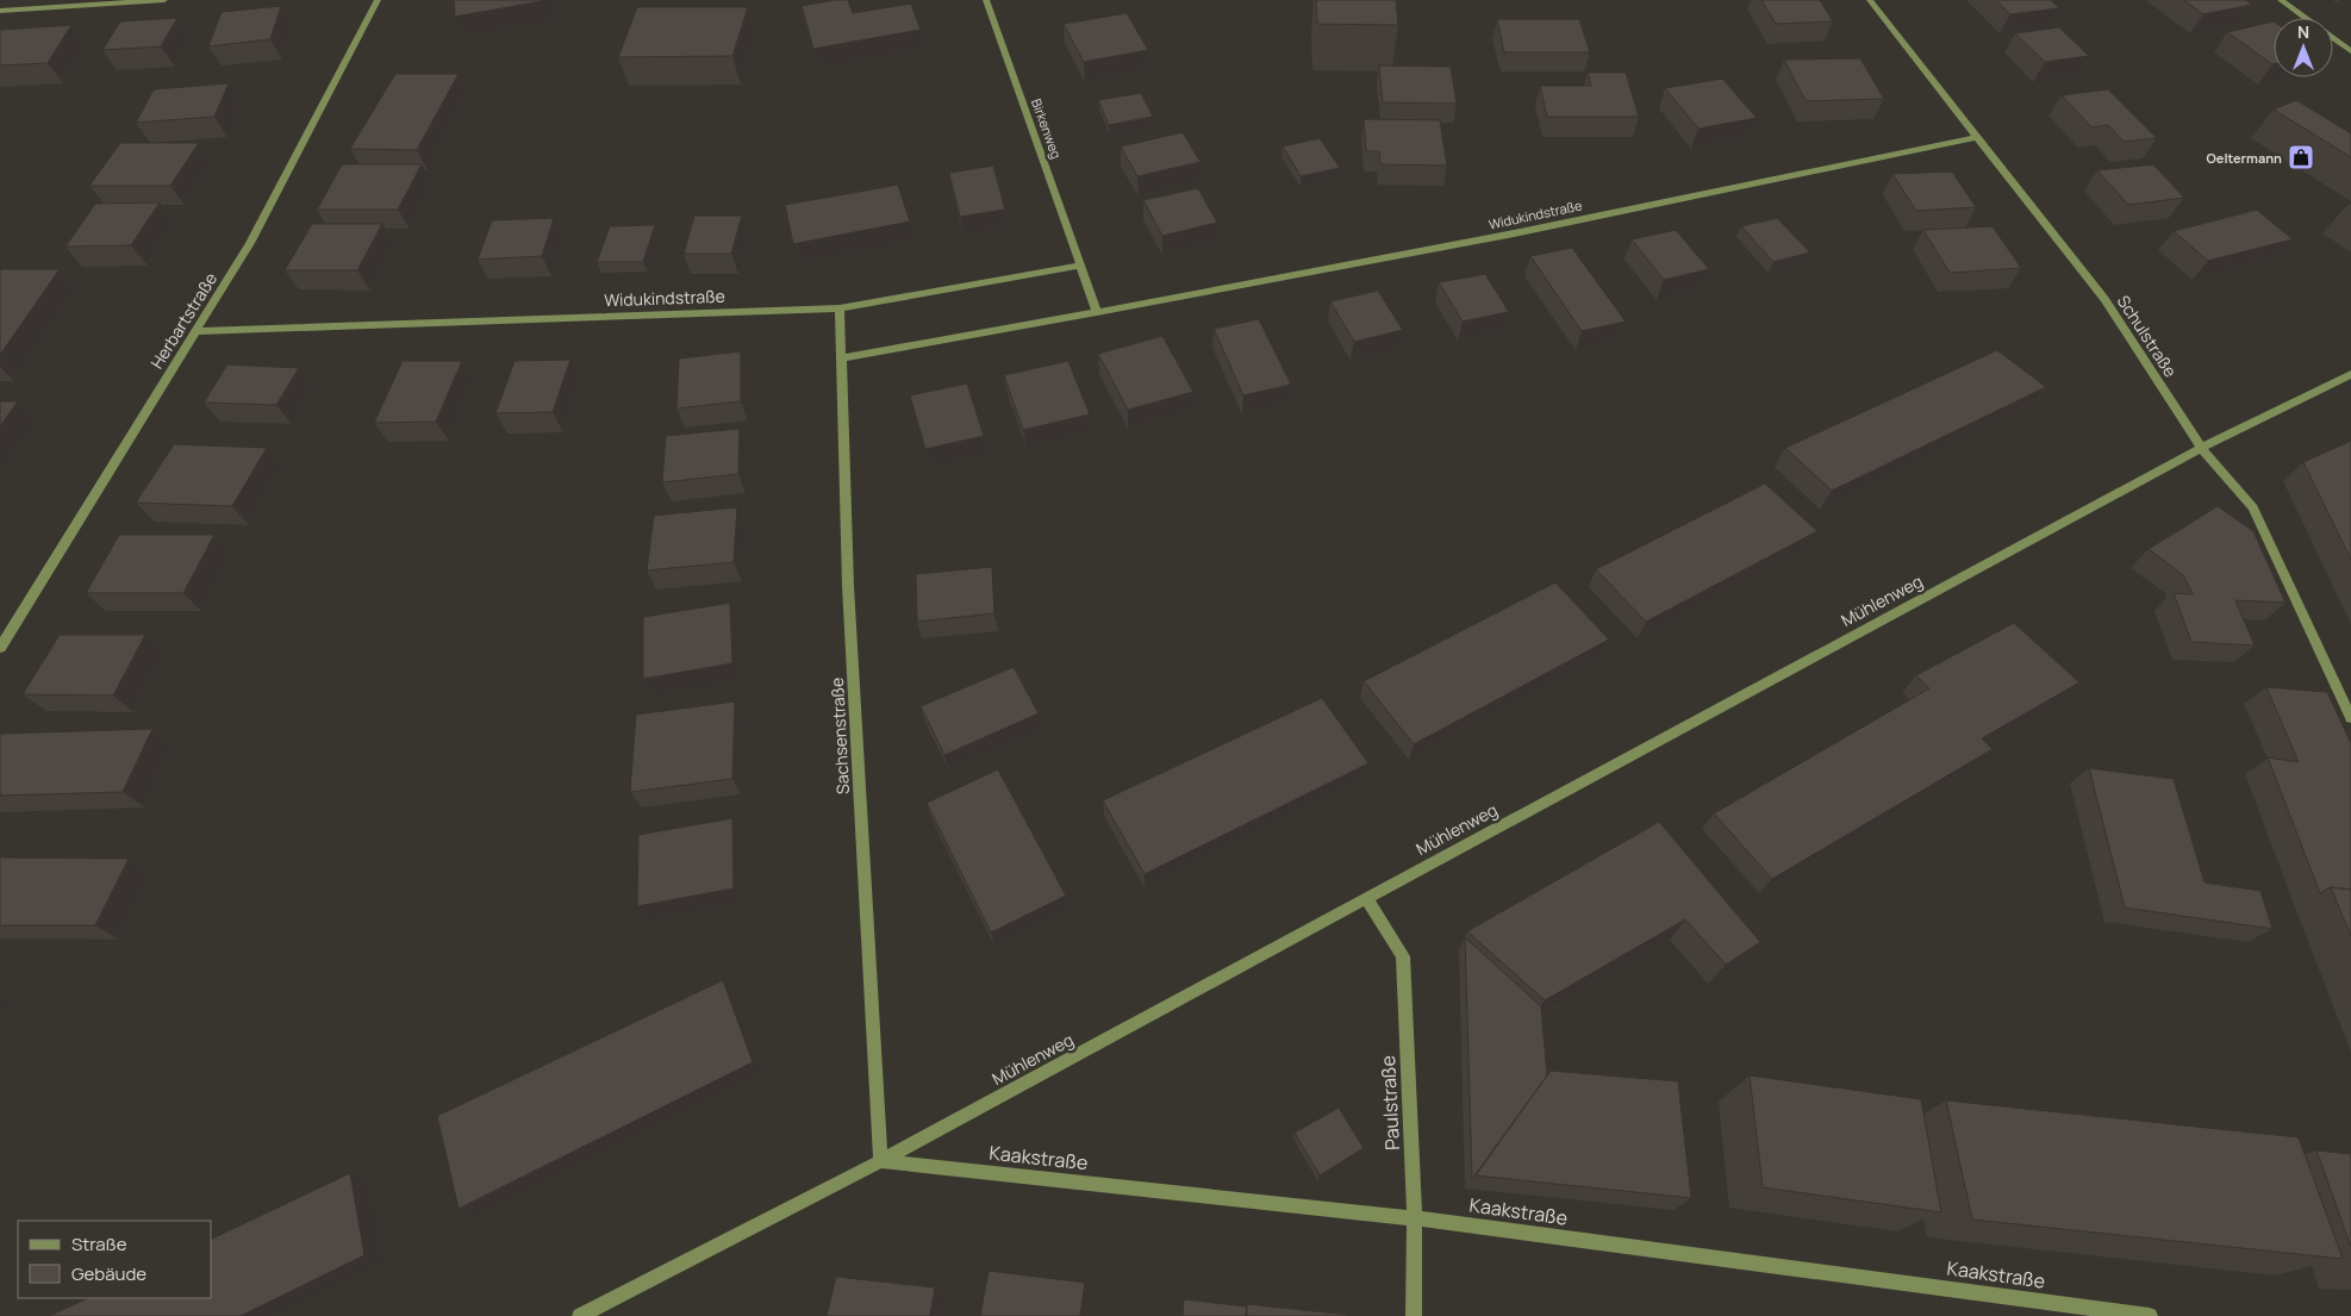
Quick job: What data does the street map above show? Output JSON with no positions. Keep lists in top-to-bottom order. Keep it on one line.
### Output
{"streets":{"street":["Birkenweg","Widukindstraße","Herbartstraße","Schulstraße","Mühlenweg","Sachsenstraße","Paulstraße","Kaakstraße"]},"crossings":[["Birkenweg","Widukindstraße"],["Widukindstraße","Herbartstraße"],["Widukindstraße","Schulstraße"],["Widukindstraße","Sachsenstraße"],["Schulstraße","Mühlenweg"],["Mühlenweg","Sachsenstraße"],["Mühlenweg","Paulstraße"],["Mühlenweg","Kaakstraße"],["Sachsenstraße","Kaakstraße"],["Paulstraße","Kaakstraße"]],"places":{"shop":["Oeltermann"]},"legend":["Straße","Gebäude"],"north":"top"}
